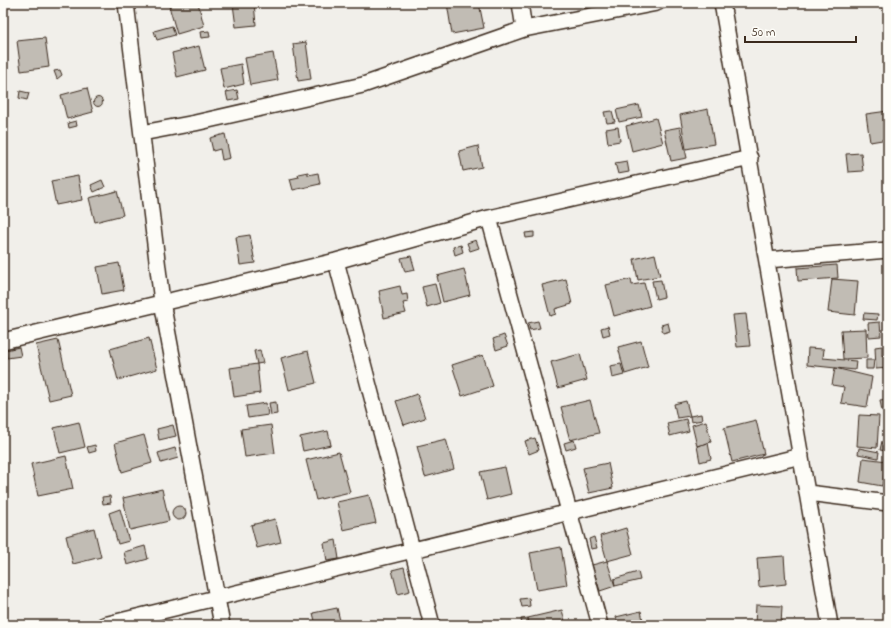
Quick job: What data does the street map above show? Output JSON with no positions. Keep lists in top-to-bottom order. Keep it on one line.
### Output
{"scale_bar":"50 m"}
